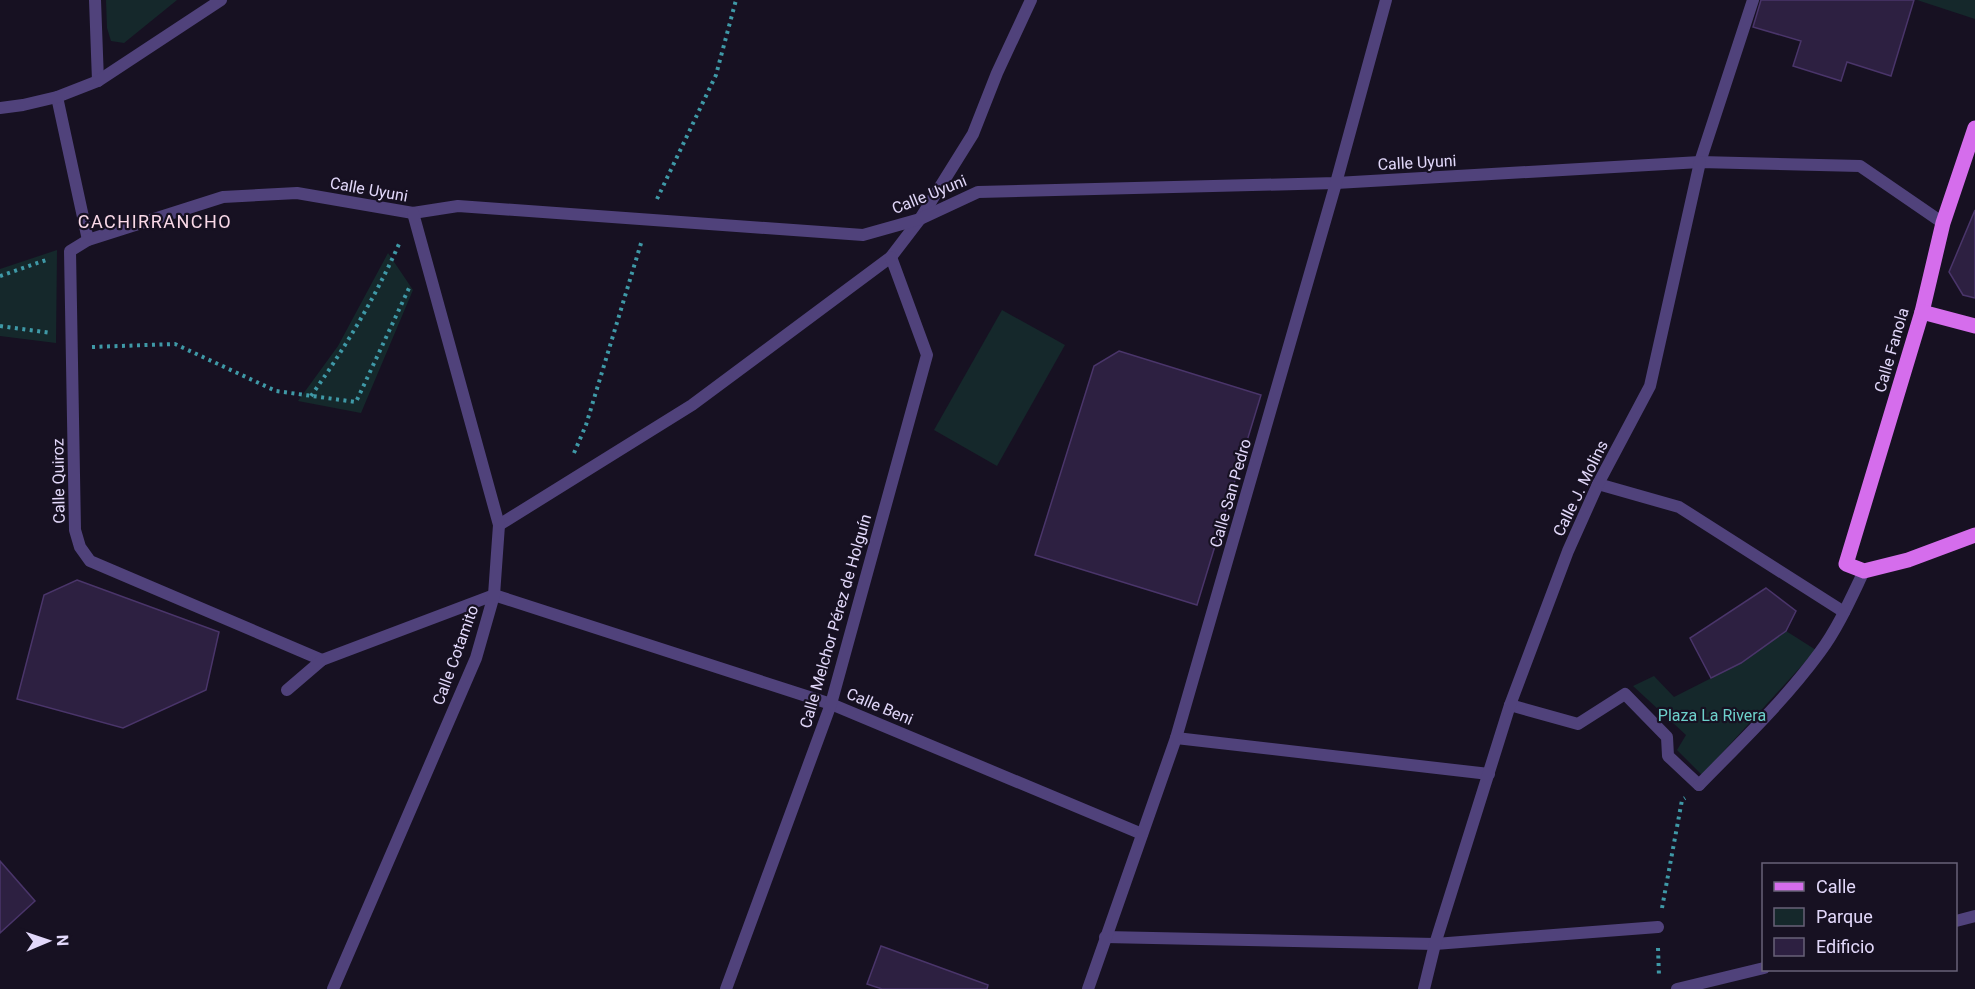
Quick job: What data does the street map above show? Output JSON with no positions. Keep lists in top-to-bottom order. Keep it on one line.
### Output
{"streets":{"main road":["Calle Fanola"],"street":["Calle Uyuni","Calle Quiroz","Calle J. Molins","Calle San Pedro","Calle Melchor Pérez de Holguín","Calle Cotamito","Calle Beni"]},"crossings":[["Calle Uyuni","Calle Fanola"],["Calle Uyuni","Calle Quiroz"],["Calle Uyuni","Calle J. Molins"],["Calle Uyuni","Calle San Pedro"],["Calle Uyuni","Calle Cotamito"],["Calle San Pedro","Calle Beni"],["Calle Melchor Pérez de Holguín","Calle Beni"],["Calle Cotamito","Calle Beni"]],"districts":["CACHIRRANCHO"],"parks":["Plaza La Rivera"],"legend":["Calle","Parque","Edificio"],"north":"right"}
